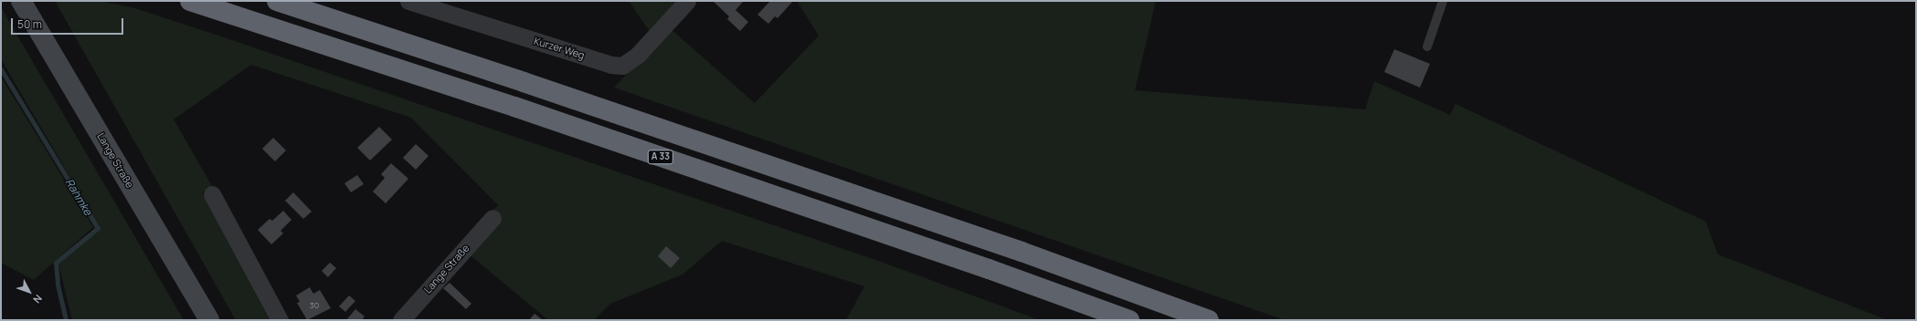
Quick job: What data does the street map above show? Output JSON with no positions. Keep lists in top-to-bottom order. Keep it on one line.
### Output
{"streets":{"highway":["A 33"],"street":["Kurzer Weg","Lange Straße"]},"water":["Rahmke"],"house_numbers":["30"],"scale_bar":"50 m","north":"bottom right"}
